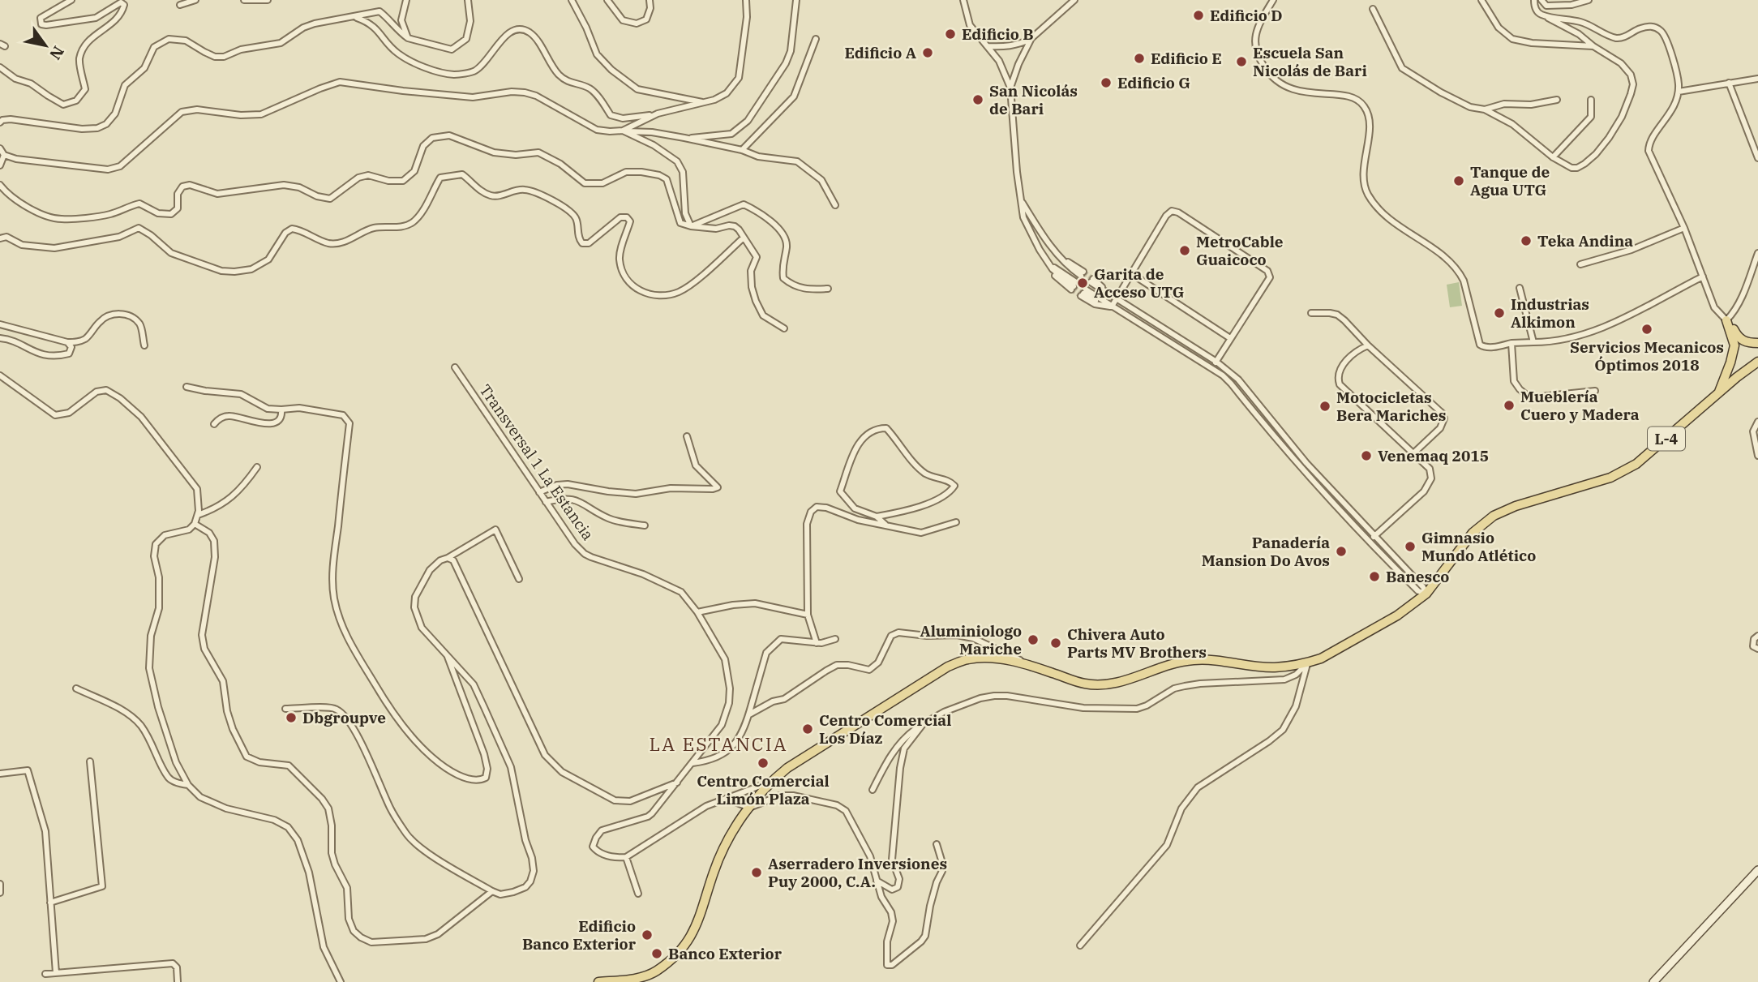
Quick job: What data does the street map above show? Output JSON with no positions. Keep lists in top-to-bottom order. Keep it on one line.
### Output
{"streets":{"main road":["L-4"],"street":["Transversal 1 La Estancia"]},"districts":["LA ESTANCIA"],"places":["Edificio D","Edificio B","Edificio A","Edificio E","Escuela San Nicolás de Bari","Edificio G","San Nicolás de Bari","Tanque de Agua UTG","Teka Andina","MetroCable Guaicoco","Garita de Acceso UTG","Industrias Alkimon","Servicios Mecanicos Óptimos 2018","Mueblería Cuero y Madera","Motocicletas Bera Mariches","Venemaq 2015","Gimnasio Mundo Atlético","Panadería Mansion Do Avos","Banesco","Aluminiologo Mariche","Chivera Auto Parts MV Brothers","Dbgroupve","Centro Comercial Los Díaz","Centro Comercial Limón Plaza","Aserradero Inversiones Puy 2000, C.A.","Edificio Banco Exterior","Banco Exterior"],"north":"bottom right"}
